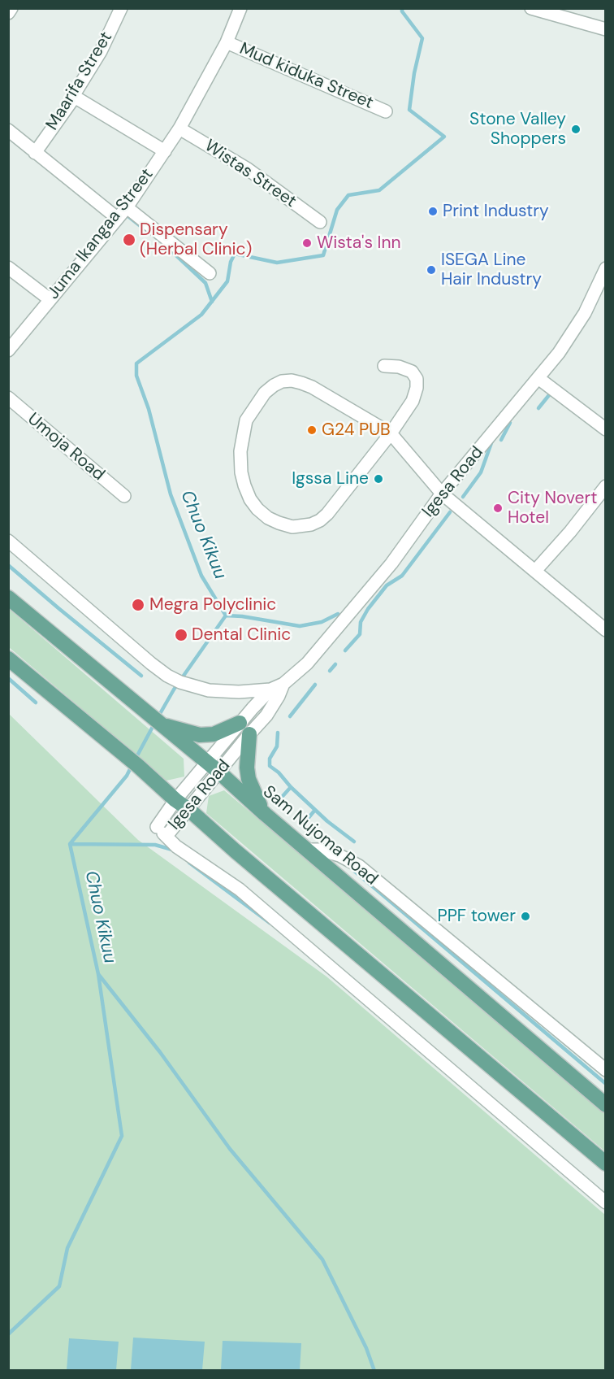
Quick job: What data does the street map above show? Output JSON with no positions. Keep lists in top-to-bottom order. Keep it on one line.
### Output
{"streets":{"main road":["Sam Nujoma Road"],"street":["Mud kiduka Street","Maarifa Street","Wistas Street","Juma Ikangaa Street","Umoja Road","Igesa Road"]},"crossings":[["Mud kiduka Street","Juma Ikangaa Street"],["Wistas Street","Juma Ikangaa Street"],["Igesa Road","Sam Nujoma Road"]],"water":["Chuo Kikuu"],"places":["Stone Valley Shoppers","Print Industry","Dispensary (Herbal Clinic)","Wista's Inn","ISEGA Line Hair Industry","G24 PUB","Igssa Line","City Novert Hotel","Megra Polyclinic","Dental Clinic","PPF tower"]}
